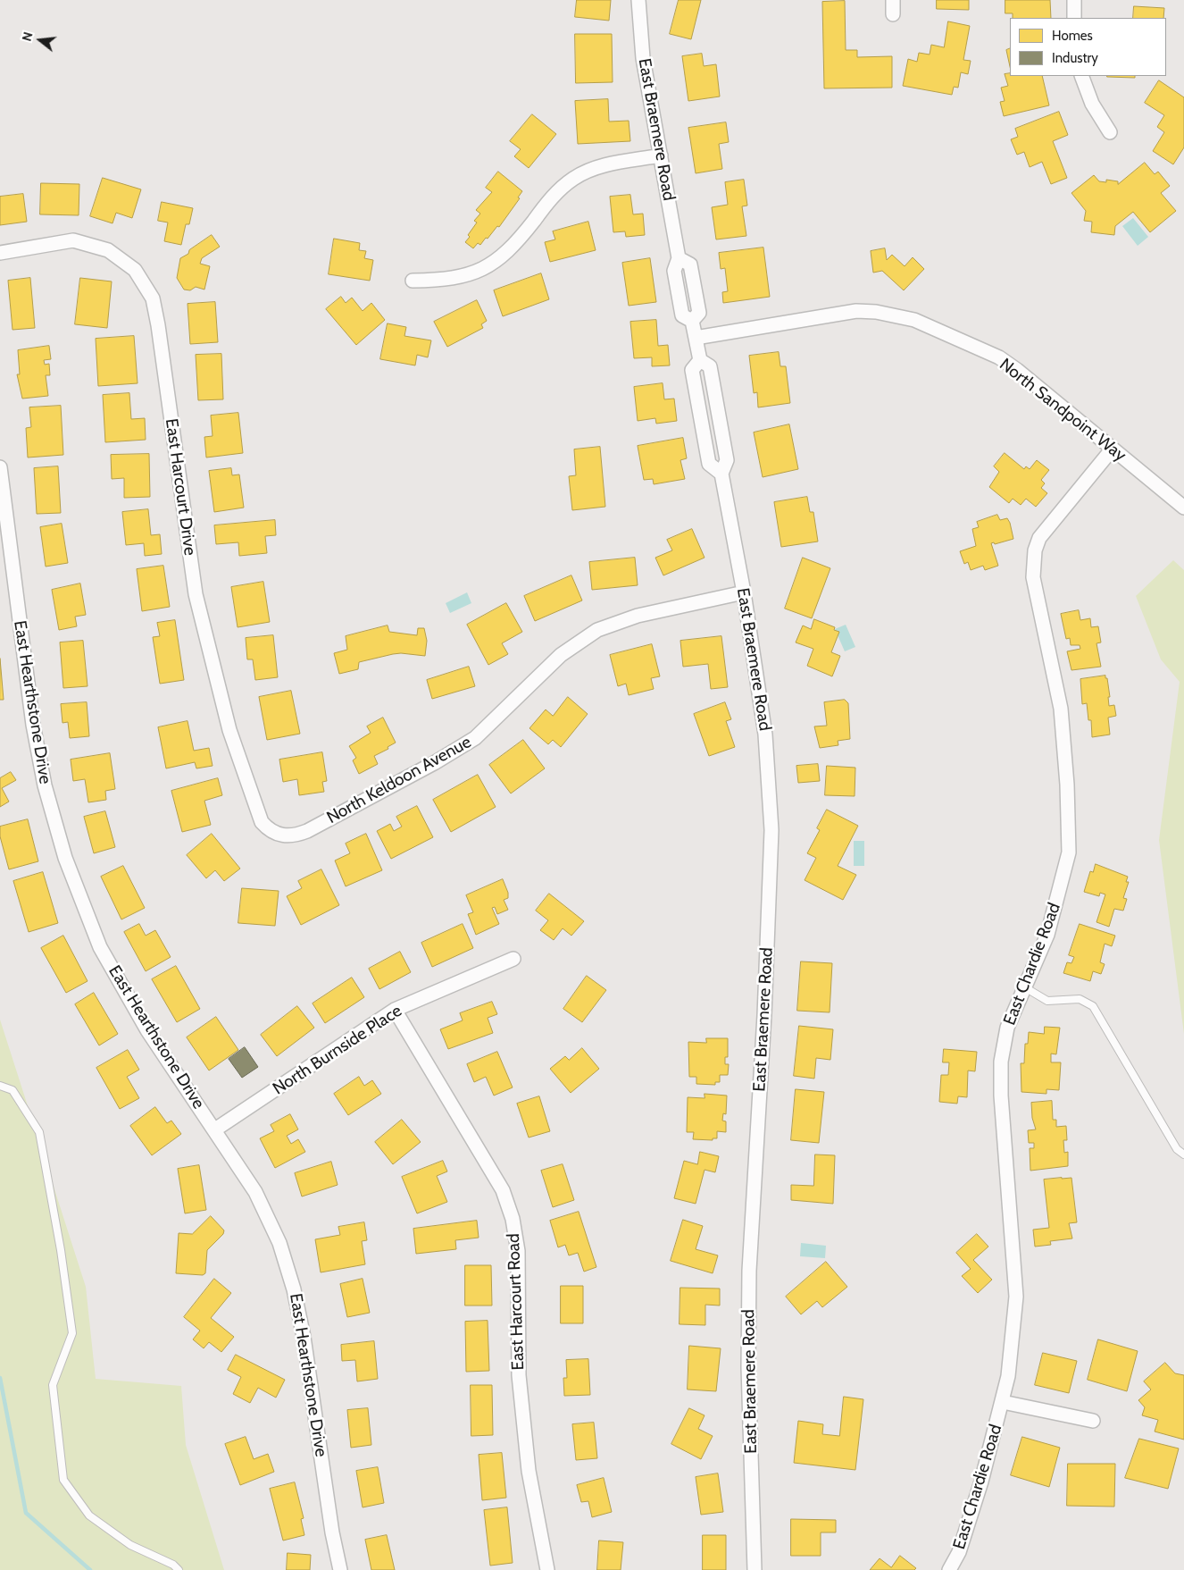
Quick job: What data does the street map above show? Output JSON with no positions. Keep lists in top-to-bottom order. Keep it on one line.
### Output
{"streets":{"street":["East Braemere Road","North Sandpoint Way","East Harcourt Drive","East Hearthstone Drive","North Keldoon Avenue","East Chardie Road","North Burnside Place","East Harcourt Road"]},"crossings":[["East Braemere Road","North Sandpoint Way"],["East Braemere Road","North Keldoon Avenue"],["North Sandpoint Way","East Chardie Road"],["East Harcourt Drive","North Keldoon Avenue"],["East Hearthstone Drive","North Burnside Place"],["North Burnside Place","East Harcourt Road"]],"legend":["Homes","Industry"],"north":"left"}
